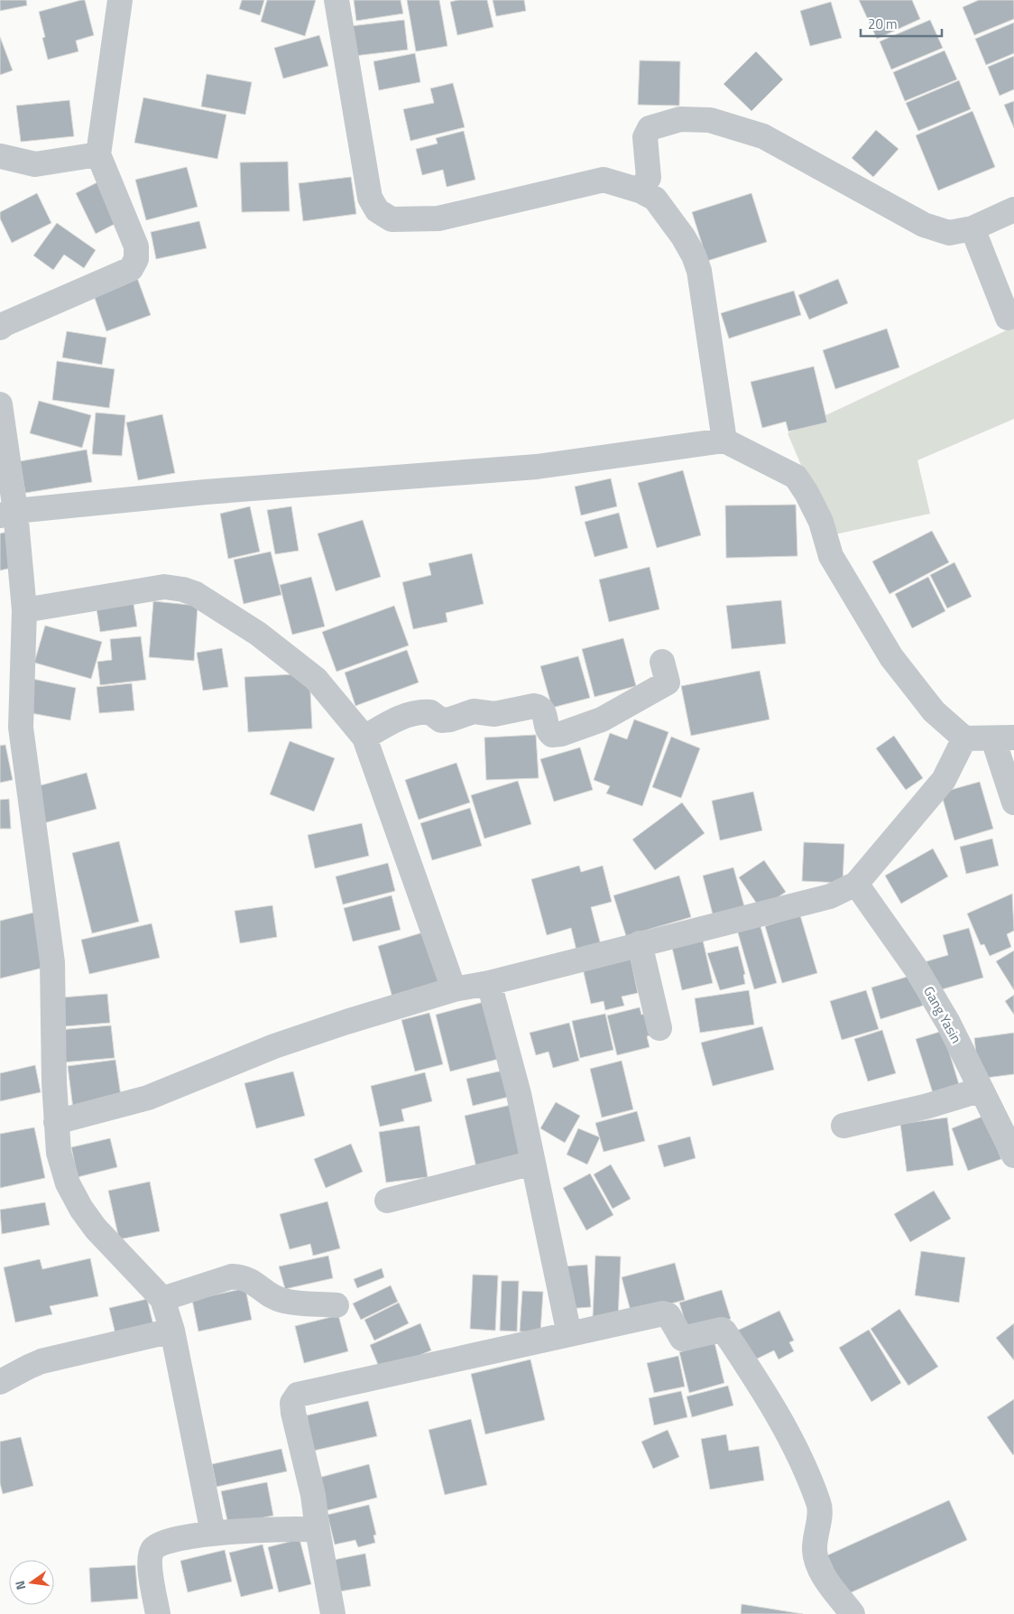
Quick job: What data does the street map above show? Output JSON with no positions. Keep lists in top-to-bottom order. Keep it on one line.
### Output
{"streets":{"street":["Gang Yasin"]},"scale_bar":"20 m","north":"left"}
